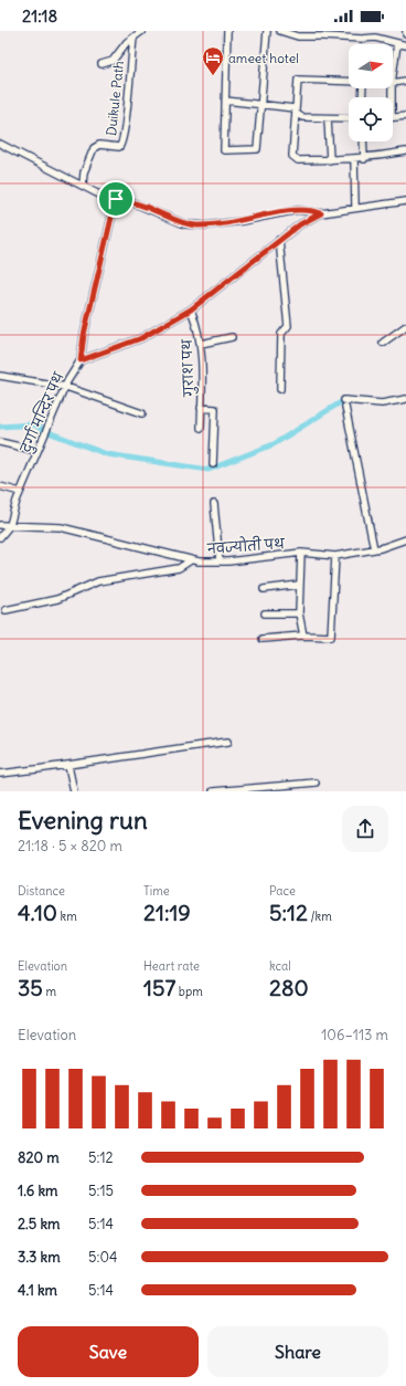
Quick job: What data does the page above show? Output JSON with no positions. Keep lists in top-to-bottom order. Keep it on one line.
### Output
{"streets":{"street":["Duikule Path","गुराश पथ","दुर्गा मन्दिर पथ","नवज्योती पथ"]},"crossings":[["दुर्गा मन्दिर पथ","नवज्योती पथ"]],"places":{"hotel":["ameet hotel"]},"north":"right","page":{"status":"21:18","heading":["Evening run","21:18 · 5 × 820 m"],"stats":[["Distance","4.10 km"],["Time","21:19"],["Pace","5:12 /km"],["Elevation","35 m"],["Heart rate","157 bpm"],["kcal","280"]],"chart":["Elevation","106–113 m"],"list":[{"name":"820 m","note":"5:12"},{"name":"1.6 km","note":"5:15"},{"name":"2.5 km","note":"5:14"},{"name":"3.3 km","note":"5:04"},{"name":"4.1 km","note":"5:14"}],"buttons":["Save","Share"]}}
